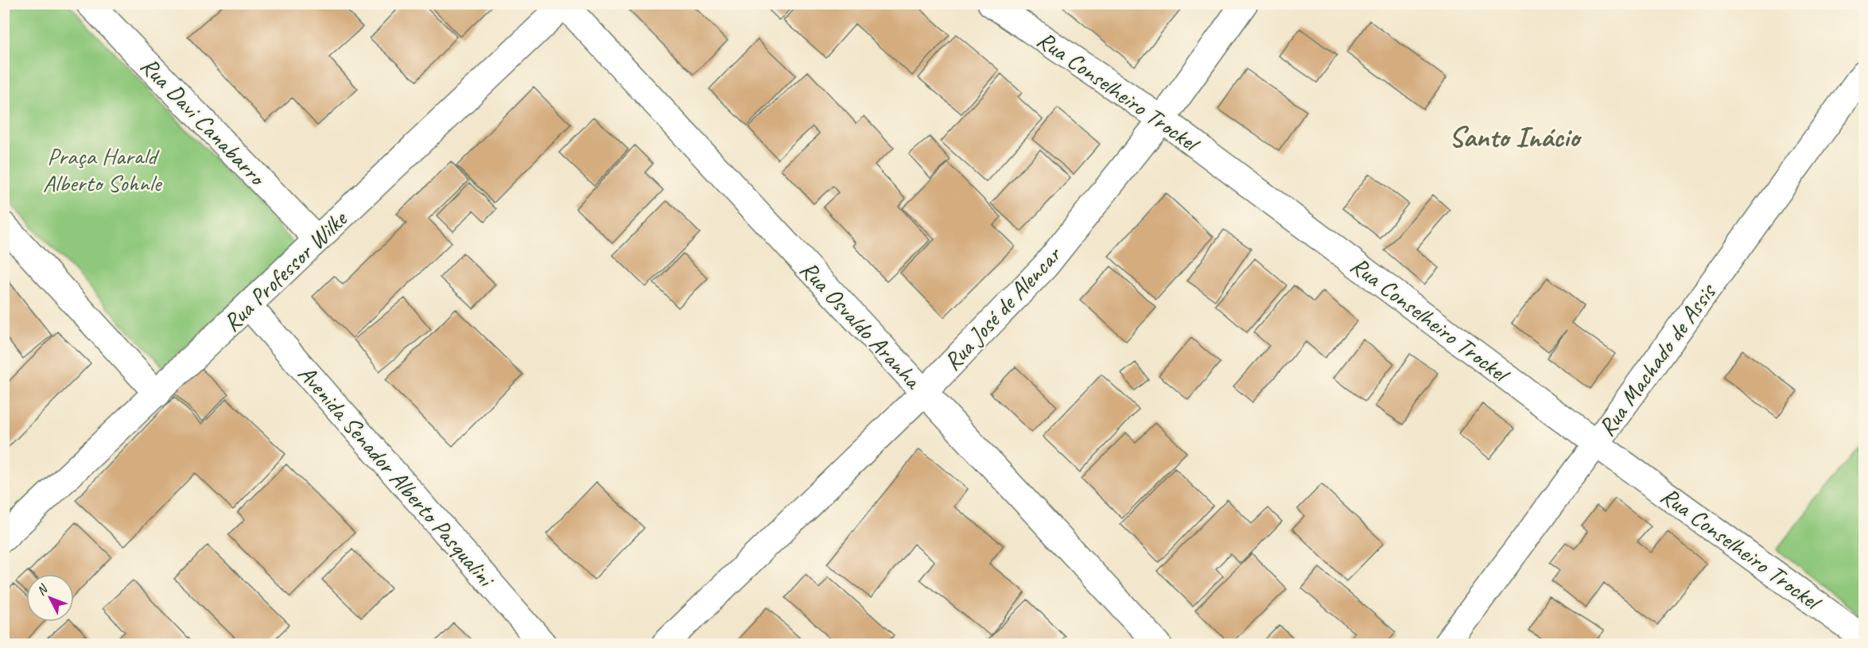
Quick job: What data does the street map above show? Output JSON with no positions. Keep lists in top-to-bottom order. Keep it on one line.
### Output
{"streets":{"street":["Rua Conselheiro Trockel","Rua Davi Canabarro","Rua Professor Wilke","Rua José de Alencar","Rua Osvaldo Aranha","Rua Machado de Assis","Avenida Senador Alberto Pasqualini"]},"crossings":[["Rua Conselheiro Trockel","Rua José de Alencar"],["Rua Conselheiro Trockel","Rua Machado de Assis"],["Rua Davi Canabarro","Rua Professor Wilke"],["Rua Professor Wilke","Rua Osvaldo Aranha"],["Rua Professor Wilke","Avenida Senador Alberto Pasqualini"],["Rua José de Alencar","Rua Osvaldo Aranha"]],"districts":["Santo Inácio"],"parks":["Praça Harald Alberto Sohnle"],"north":"top left"}
